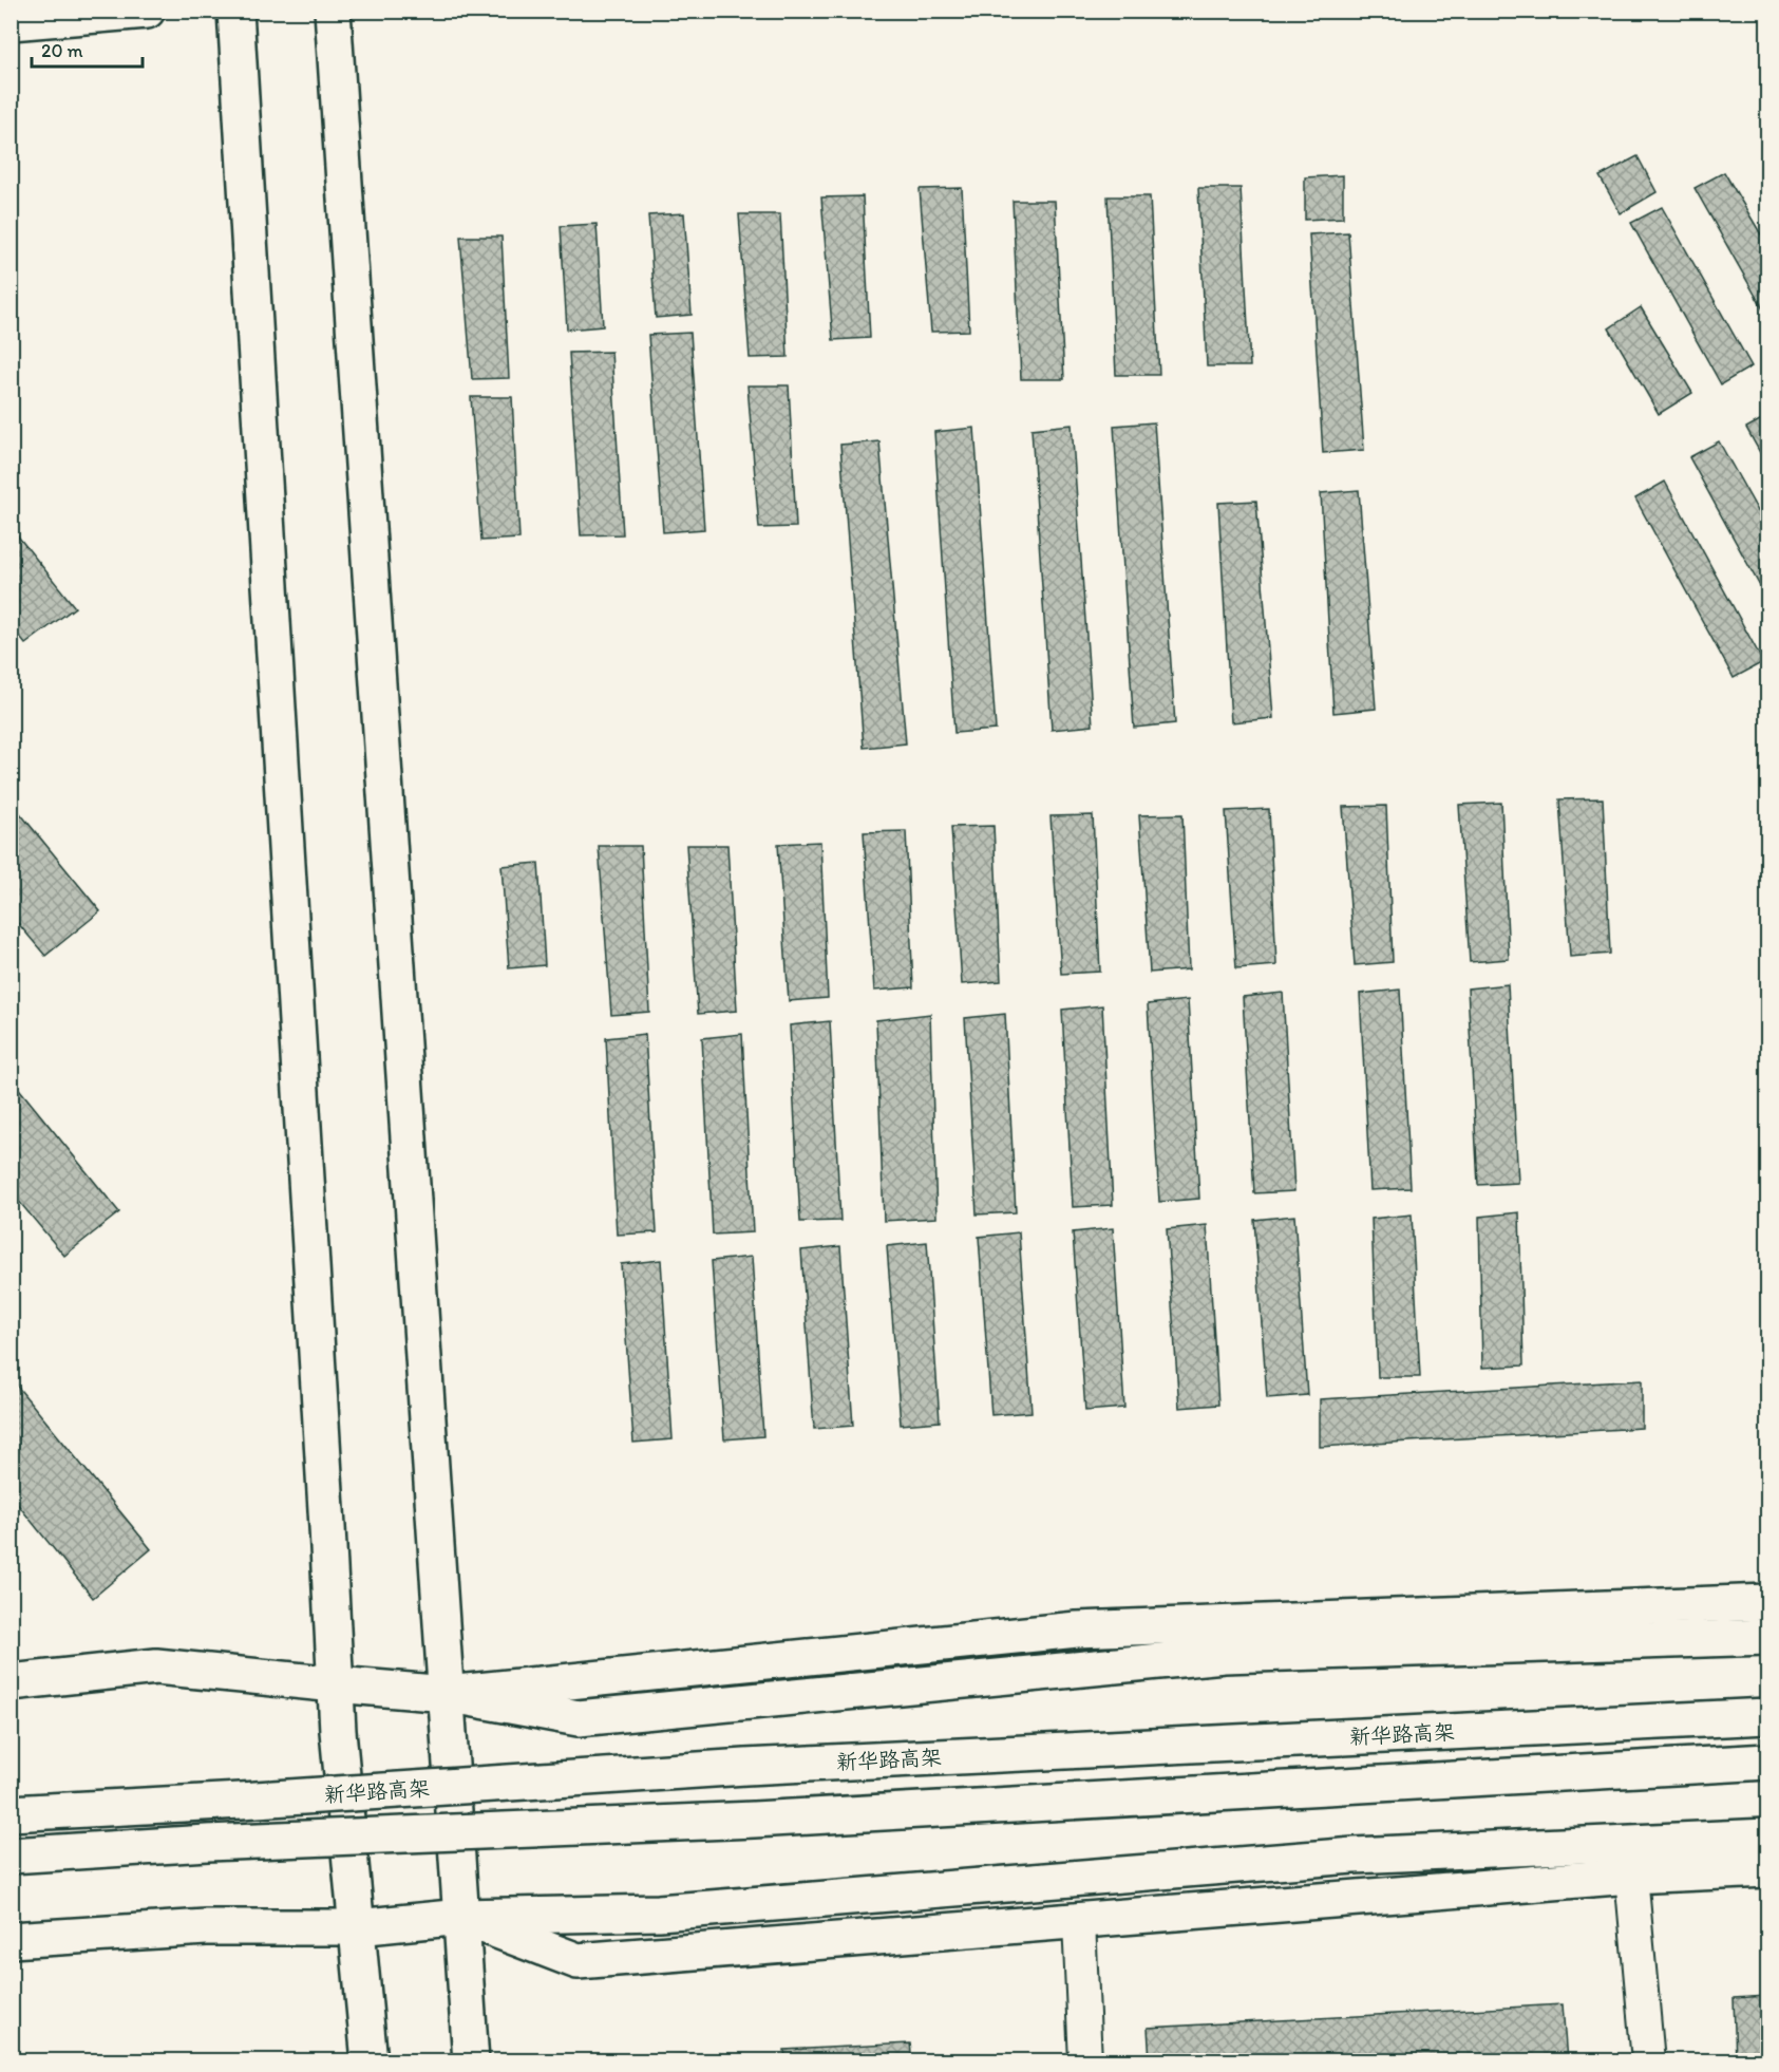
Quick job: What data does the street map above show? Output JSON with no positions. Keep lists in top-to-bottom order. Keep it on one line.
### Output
{"streets":{"main road":["新华路高架"]},"scale_bar":"20 m"}
